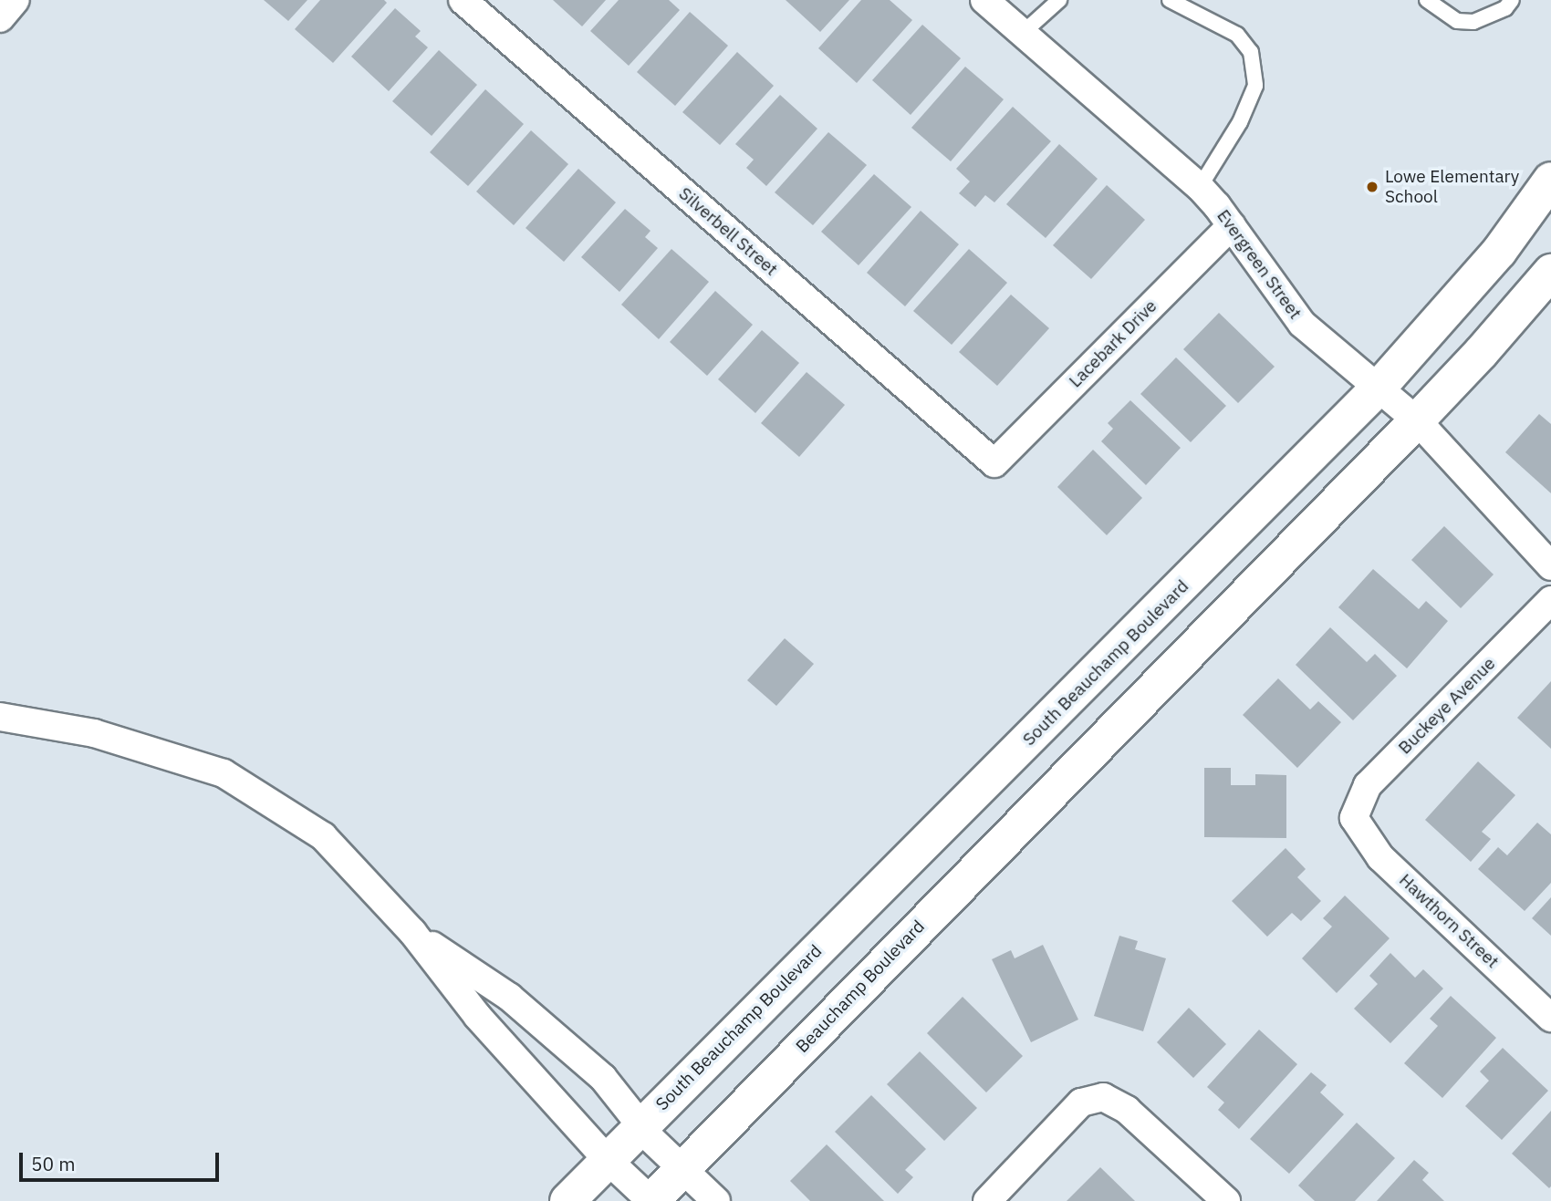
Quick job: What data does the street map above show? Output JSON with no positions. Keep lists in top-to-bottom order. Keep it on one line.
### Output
{"streets":{"street":["Silverbell Street","Evergreen Street","Lacebark Drive","South Beauchamp Boulevard","Buckeye Avenue","Hawthorn Street","Beauchamp Boulevard"]},"crossings":[["Silverbell Street","Lacebark Drive"],["Evergreen Street","Lacebark Drive"],["Evergreen Street","South Beauchamp Boulevard"],["Evergreen Street","Beauchamp Boulevard"],["Buckeye Avenue","Hawthorn Street"]],"places":["Lowe Elementary School"],"scale_bar":"50 m"}
